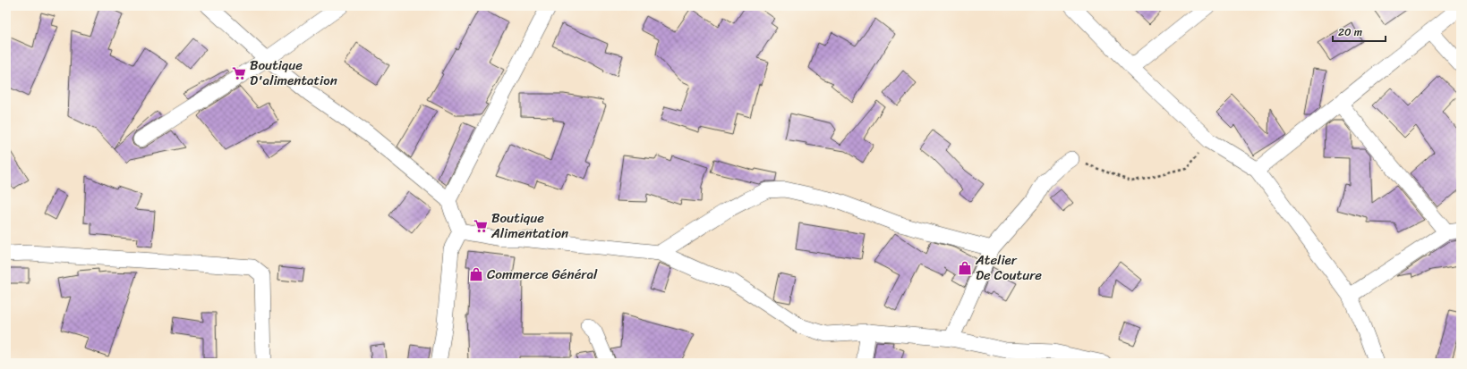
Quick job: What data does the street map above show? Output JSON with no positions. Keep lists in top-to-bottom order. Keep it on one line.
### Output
{"places":{"supermarket":["Boutique D'alimentation","Boutique Alimentation"],"shop":["Atelier De Couture","Commerce Général"]},"scale_bar":"20 m"}
